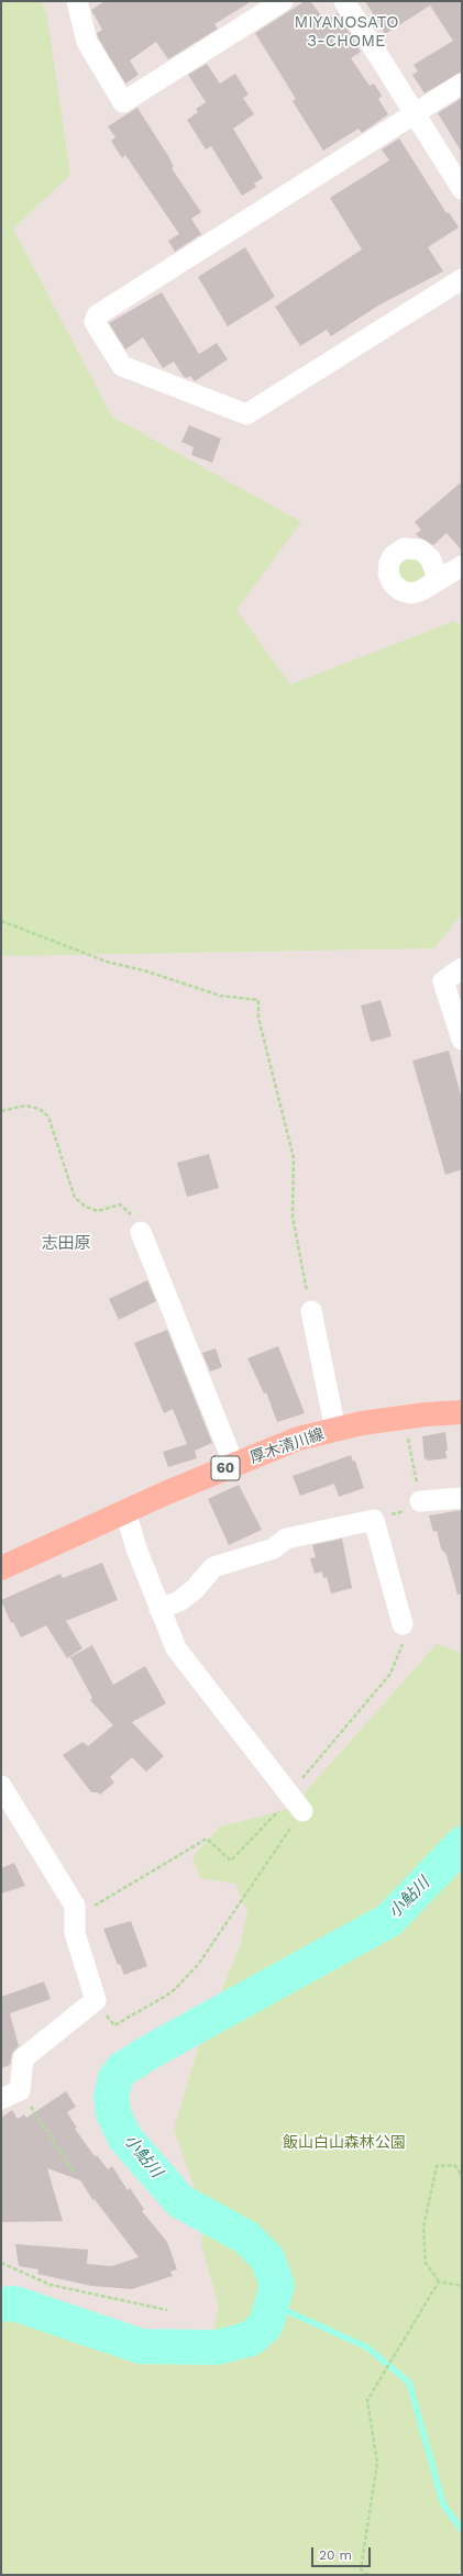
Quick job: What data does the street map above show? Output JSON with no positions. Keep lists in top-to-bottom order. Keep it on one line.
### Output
{"streets":{"main road":["厚木清川線","60"]},"districts":["MIYANOSATO 3-CHOME","志田原"],"water":["小鮎川"],"parks":["飯山白山森林公園"],"scale_bar":"20 m"}
